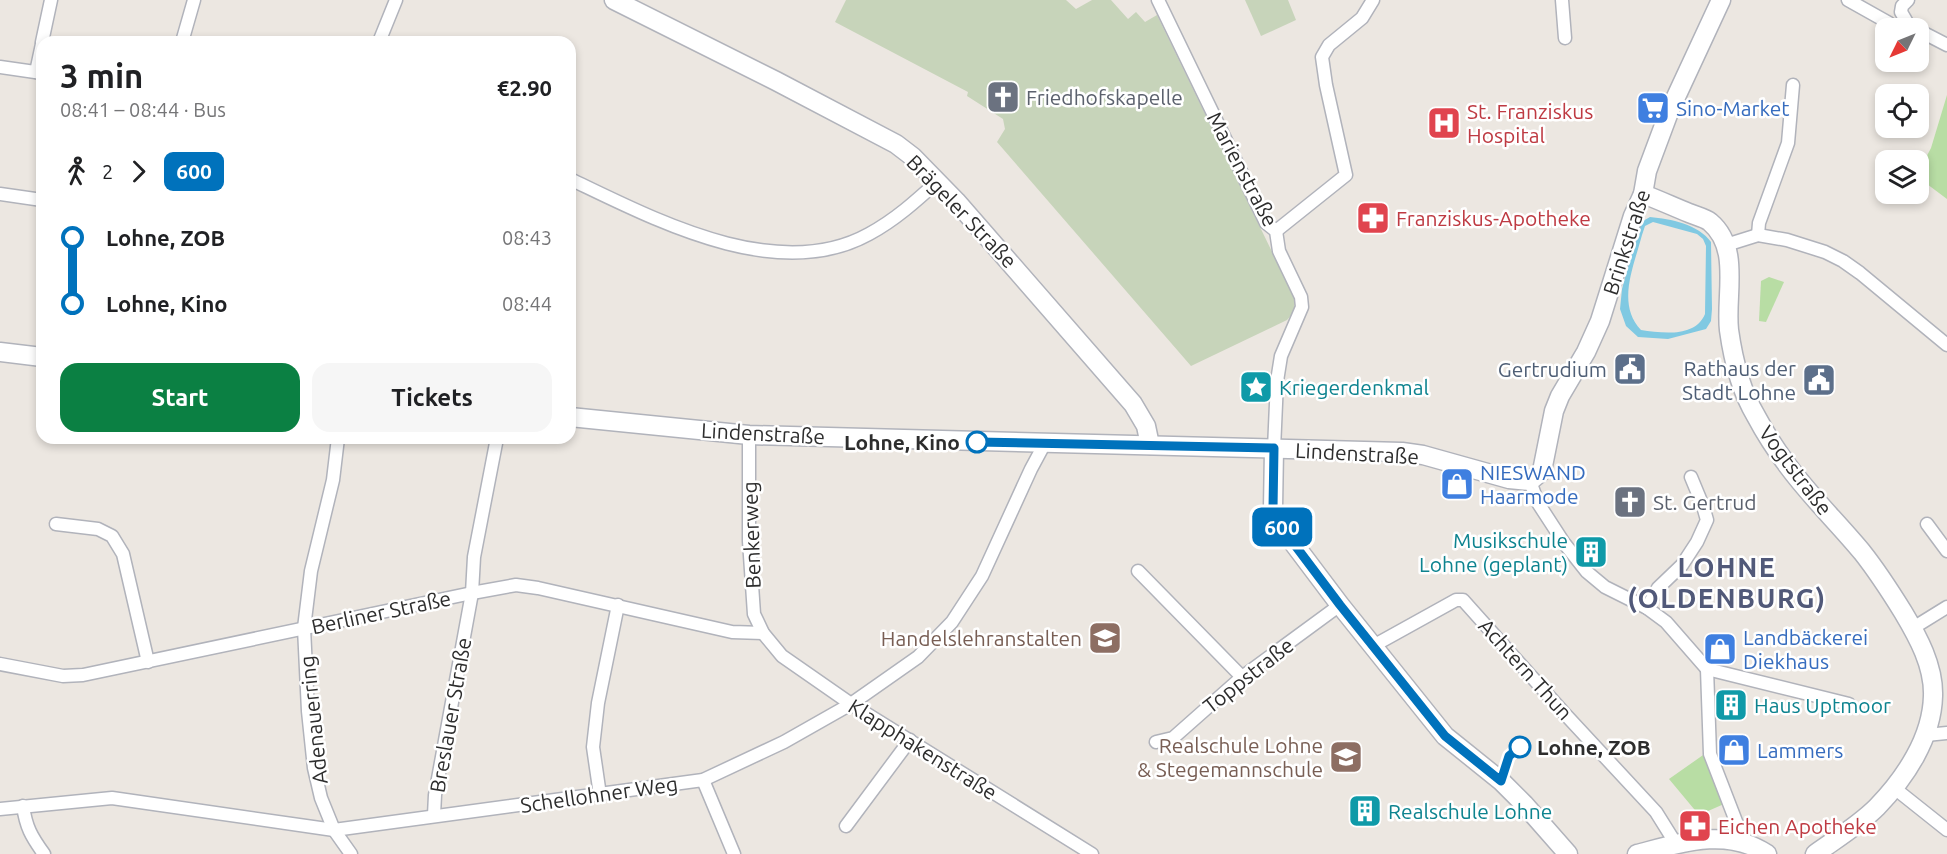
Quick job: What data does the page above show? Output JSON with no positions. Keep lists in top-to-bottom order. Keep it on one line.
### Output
{"streets":{"street":["Marienstraße","Brägeler Straße","Brinkstraße","Lindenstraße","Vogtstraße","Benkerweg","Berliner Straße","Achtern Thun","Toppstraße","Breslauer Straße","Adenauerring","Klapphakenstraße","Schellohner Weg"]},"crossings":[["Marienstraße","Lindenstraße"],["Brägeler Straße","Lindenstraße"],["Brinkstraße","Lindenstraße"],["Lindenstraße","Benkerweg"],["Lindenstraße","Schellohner Weg"],["Benkerweg","Berliner Straße"],["Benkerweg","Klapphakenstraße"],["Berliner Straße","Breslauer Straße"],["Berliner Straße","Adenauerring"],["Berliner Straße","Klapphakenstraße"],["Breslauer Straße","Schellohner Weg"],["Adenauerring","Schellohner Weg"],["Klapphakenstraße","Schellohner Weg"]],"districts":["LOHNE (OLDENBURG)"],"places":{"church":["Friedhofskapelle","St. Gertrud"],"supermarket":["Sino-Market"],"hospital":["St. Franziskus Hospital"],"pharmacy":["Franziskus-Apotheke","Eichen Apotheke"],"public building":["Gertrudium","Rathaus der Stadt Lohne"],"place":["Kriegerdenkmal"],"other":["Lohne, Kino","Lohne, ZOB"],"shop":["NIESWAND Haarmode","Landbäckerei Diekhaus","Lammers"],"building":["Musikschule Lohne (geplant)","Haus Uptmoor","Realschule Lohne"],"school or university":["Handelslehranstalten","Realschule Lohne & Stegemannschule"]},"lines":["bus line 600"],"north":"bottom left","page":{"on_map":"600","heading":["3 min","08:41 – 08:44 · Bus","€2.90"],"legs":["2","600"],"list":[{"name":"Lohne, ZOB","value":"08:43"},{"name":"Lohne, Kino","value":"08:44"}],"buttons":["Start","Tickets"]}}
